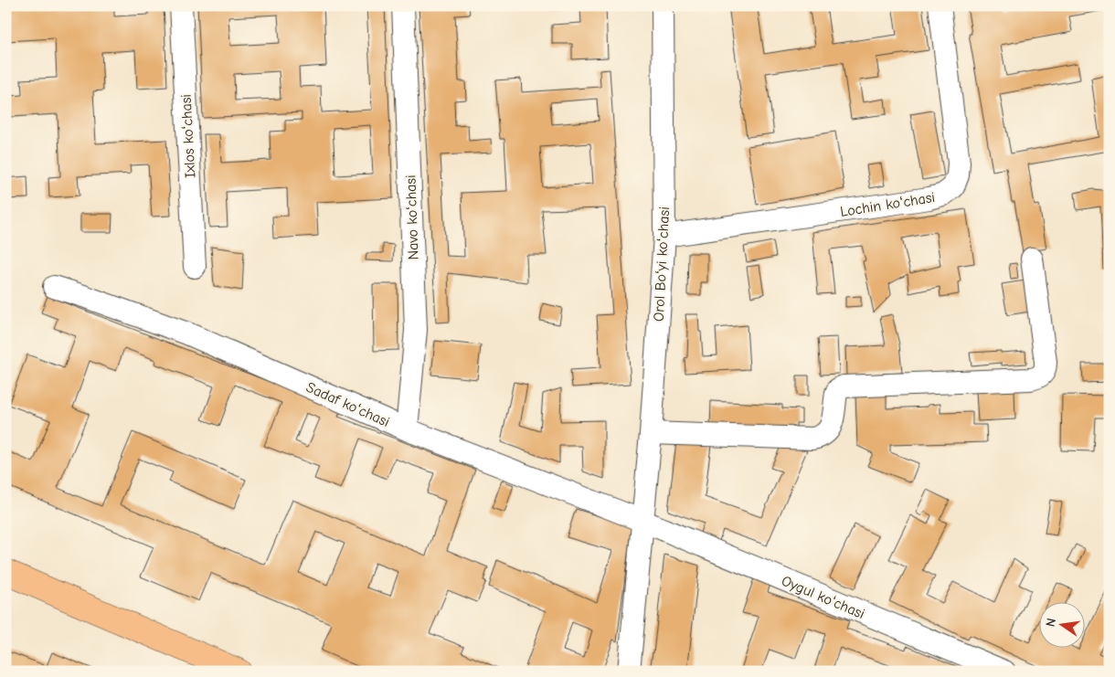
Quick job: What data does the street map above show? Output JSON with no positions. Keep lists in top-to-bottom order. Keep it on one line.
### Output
{"streets":{"street":["Ixlos koʻchasi","Lochin koʻchasi","Navo koʻchasi","Orol Boʻyi koʻchasi","Sadaf koʻchasi","Oygul koʻchasi"]},"crossings":[["Lochin koʻchasi","Orol Boʻyi koʻchasi"],["Navo koʻchasi","Sadaf koʻchasi"],["Orol Boʻyi koʻchasi","Sadaf koʻchasi"],["Orol Boʻyi koʻchasi","Oygul koʻchasi"],["Sadaf koʻchasi","Oygul koʻchasi"]],"north":"left"}
